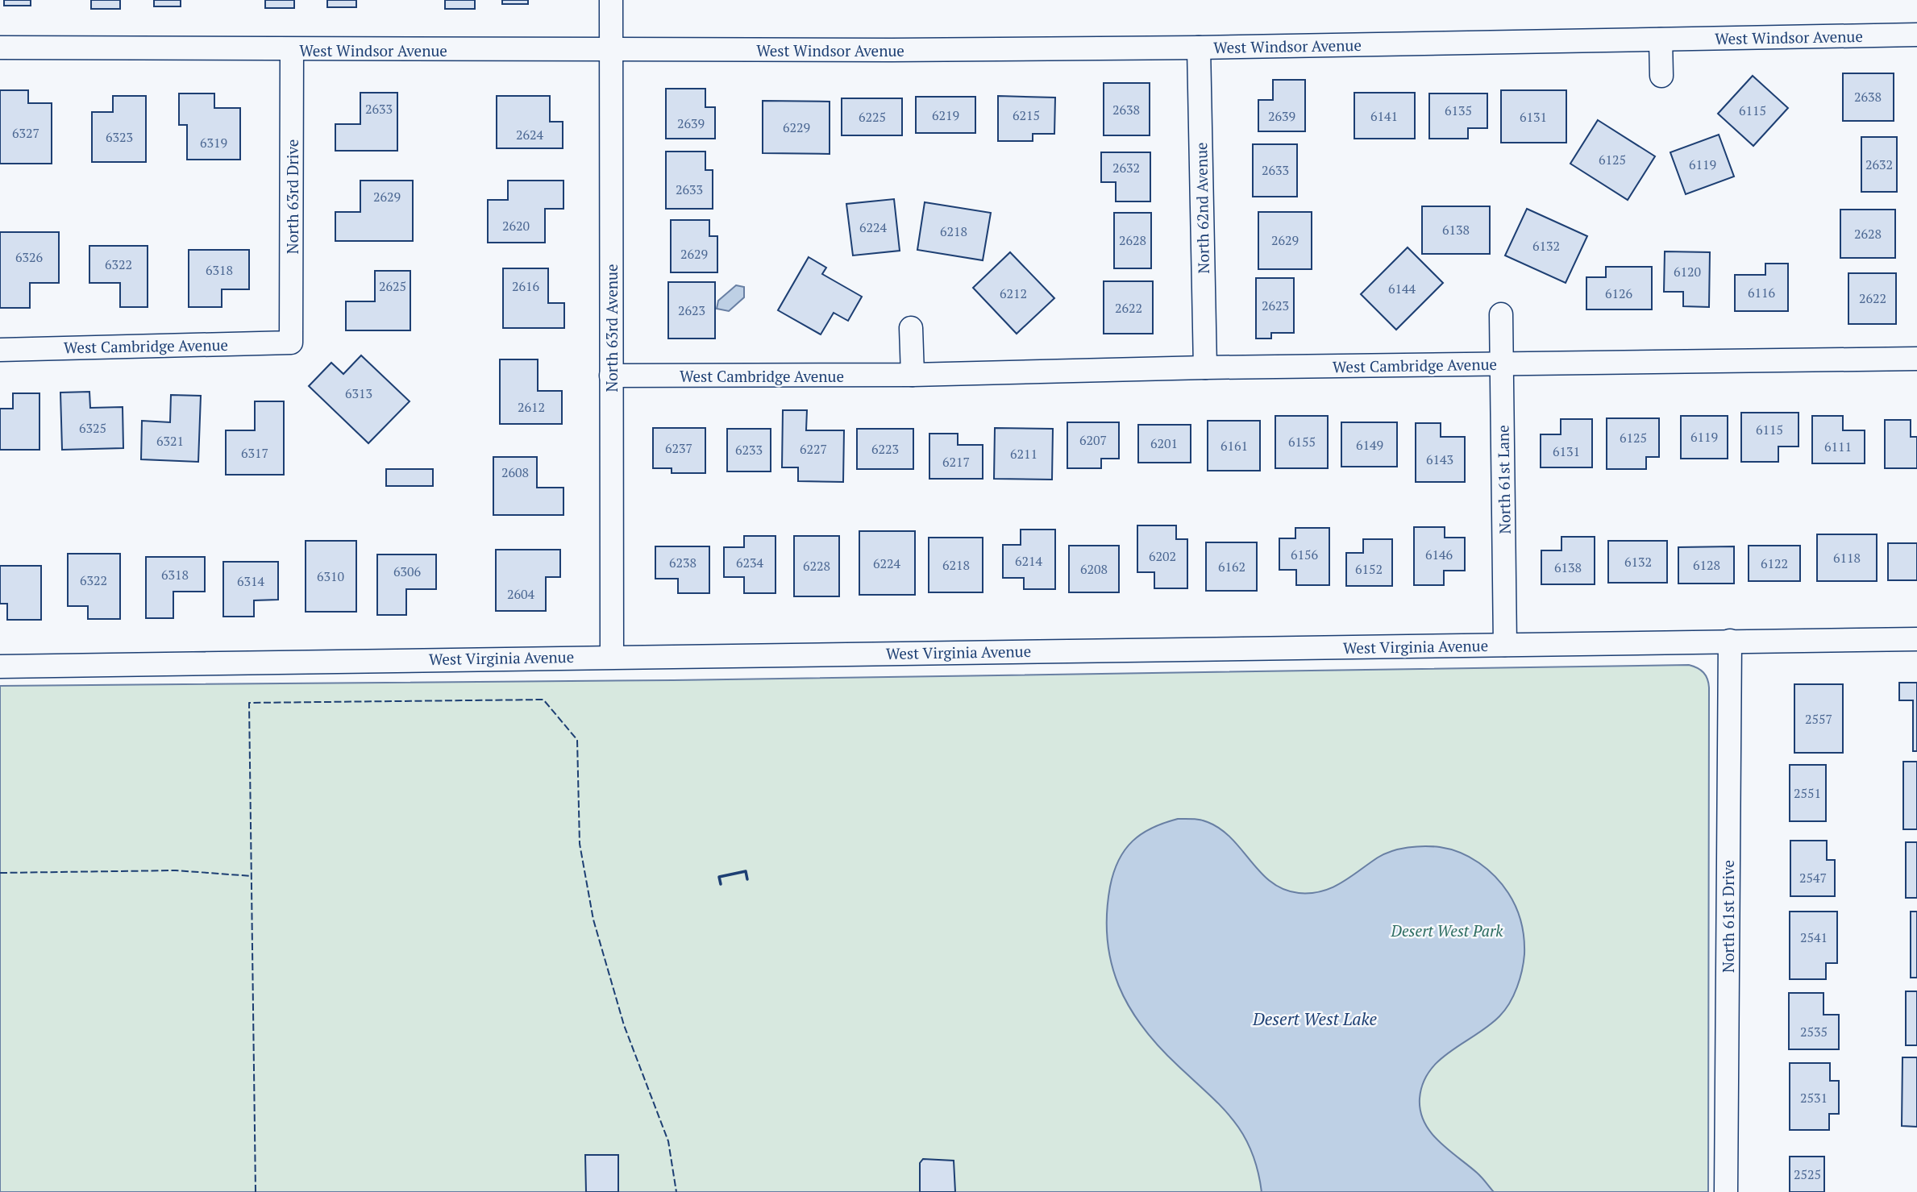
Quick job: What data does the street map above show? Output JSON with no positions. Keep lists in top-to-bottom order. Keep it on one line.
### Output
{"streets":{"street":["West Windsor Avenue","North 63rd Drive","North 62nd Avenue","North 63rd Avenue","West Cambridge Avenue","North 61st Lane","West Virginia Avenue","North 61st Drive"]},"crossings":[["West Windsor Avenue","North 63rd Drive"],["West Windsor Avenue","North 62nd Avenue"],["West Windsor Avenue","North 63rd Avenue"],["North 63rd Drive","West Cambridge Avenue"],["North 62nd Avenue","West Cambridge Avenue"],["North 63rd Avenue","West Cambridge Avenue"],["North 63rd Avenue","West Virginia Avenue"],["West Cambridge Avenue","North 61st Lane"],["North 61st Lane","West Virginia Avenue"],["West Virginia Avenue","North 61st Drive"]],"water":["Desert West Lake"],"parks":["Desert West Park"],"house_numbers":["2638","2633","2638","6135","6115","6219","6215","2639","6141","6225","6131","2639","6229","6327","2624","6323","6319","6125","6119","2632","2632","2633","2633","2629","2620","6224","6138","6218","2628","2628","2629","6132","2629","6326","6322","6318","6120","2625","2616","6144","6116","6212","6126","2622","2623","2622","2623","6313","2612","6325","6115","6119","6125","6207","6321","6155","6201","6149","6161","6111","6237","6227","6223","6233","6131","6317","6211","6143","6217","2608","6156","6146","6202","6118","6214","6132","6238","6234","6224","6122","6218","6128","6228","6162","6138","6208","6152","6306","6318","6310","6322","6314","2604","2557","2551","2547","2541","2535","2531","2525"]}
